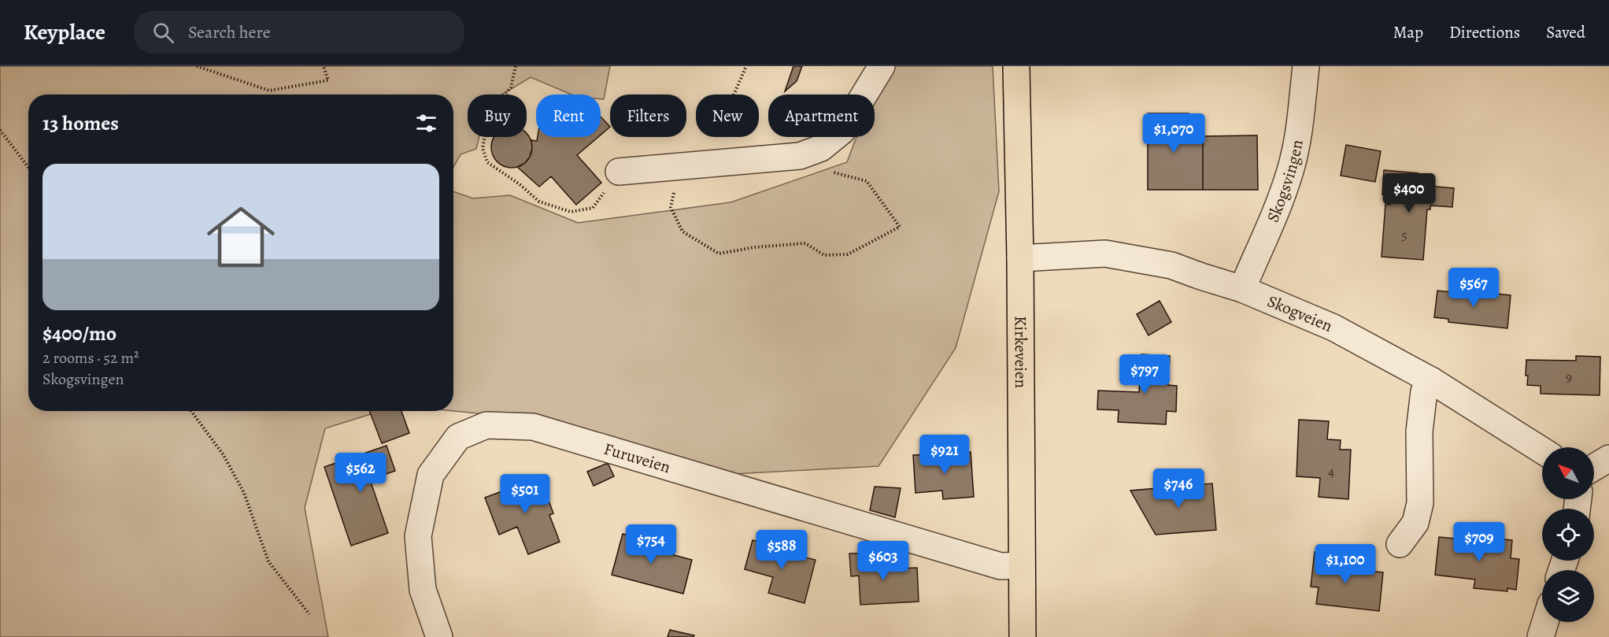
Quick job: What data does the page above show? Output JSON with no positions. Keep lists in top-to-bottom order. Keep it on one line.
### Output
{"streets":{"main road":["Kirkeveien"],"street":["Skogsvingen","Skogveien","Furuveien"]},"crossings":[["Skogsvingen","Skogveien"],["Skogveien","Kirkeveien"],["Kirkeveien","Furuveien"]],"house_numbers":["5","9","4"],"north":"top left","page":{"header":"Keyplace","search":"Search here","nav":["Map","Directions","Saved"],"chip":["Buy","Rent","Filters","New","Apartment"],"heading":"13 homes","price":["$1,070","$400","$567","$797","$921","$562","$746","$501","$709","$754","$588","$603","$1,100"],"list":[{"name":"$400/mo","note":"2 rooms · 52 m² · Skogsvingen"}]}}
